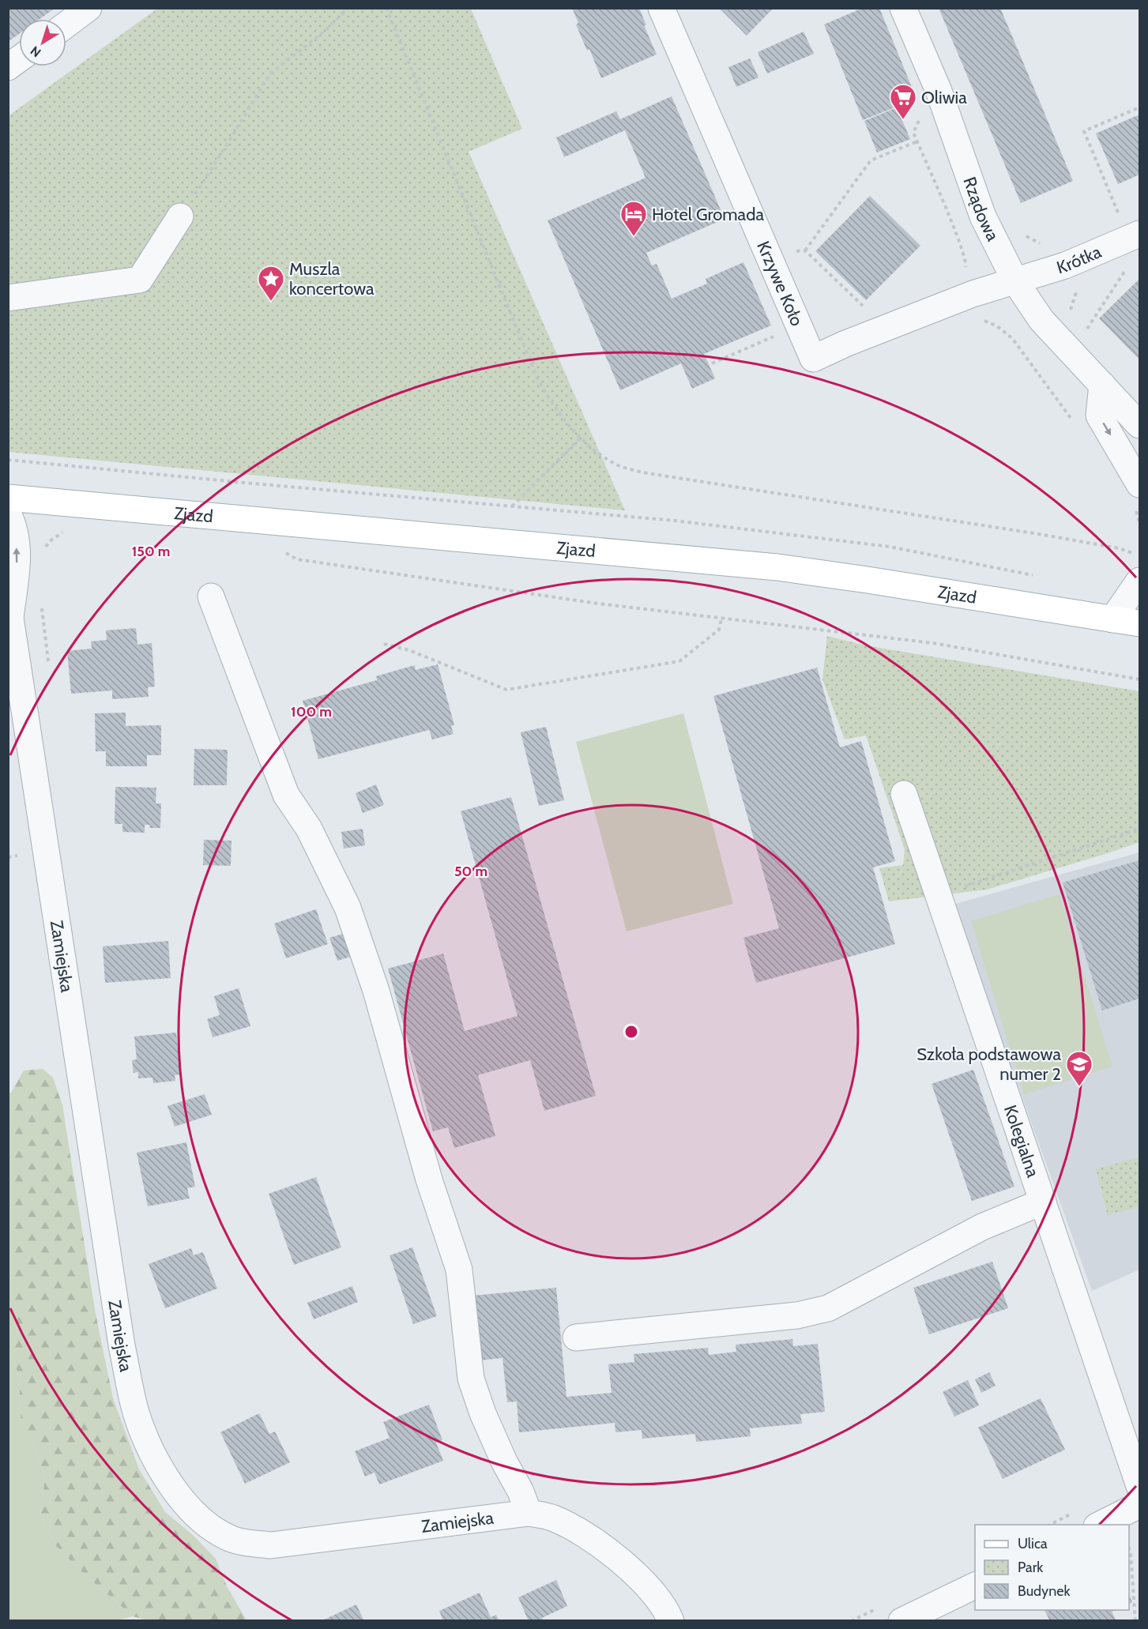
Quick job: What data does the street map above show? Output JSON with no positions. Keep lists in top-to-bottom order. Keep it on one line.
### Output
{"streets":{"main road":["Zjazd"],"street":["Rządowa","Krótka","Krzywe Koło","Zamiejska","Kolegialna"]},"crossings":[["Rządowa","Krótka"],["Rządowa","Krzywe Koło"],["Krótka","Krzywe Koło"]],"places":{"supermarket":["Oliwia"],"hotel":["Hotel Gromada"],"place":["Muszla koncertowa"],"school or university":["Szkoła podstawowa numer 2"]},"legend":["Ulica","Park","Budynek"],"north":"bottom left","rings":["150 m","100 m","50 m"]}
